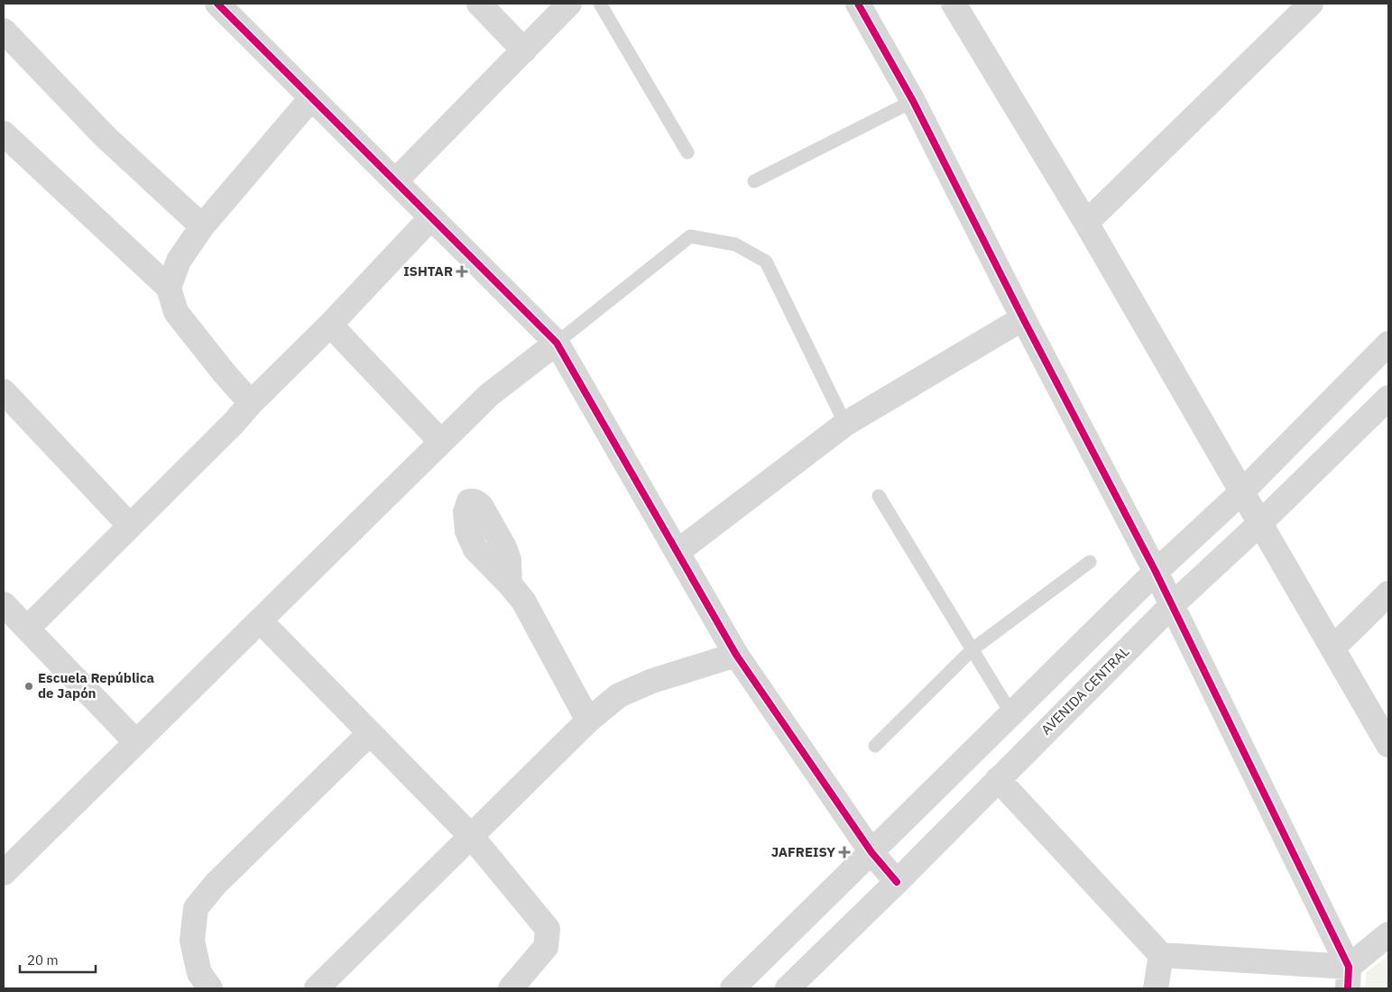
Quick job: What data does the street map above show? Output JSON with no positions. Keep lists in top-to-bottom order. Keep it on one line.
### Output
{"streets":{"street":["AVENIDA CENTRAL"]},"places":{"health":["ISHTAR","JAFREISY"],"other":["Escuela República de Japón"]},"scale_bar":"20 m"}
